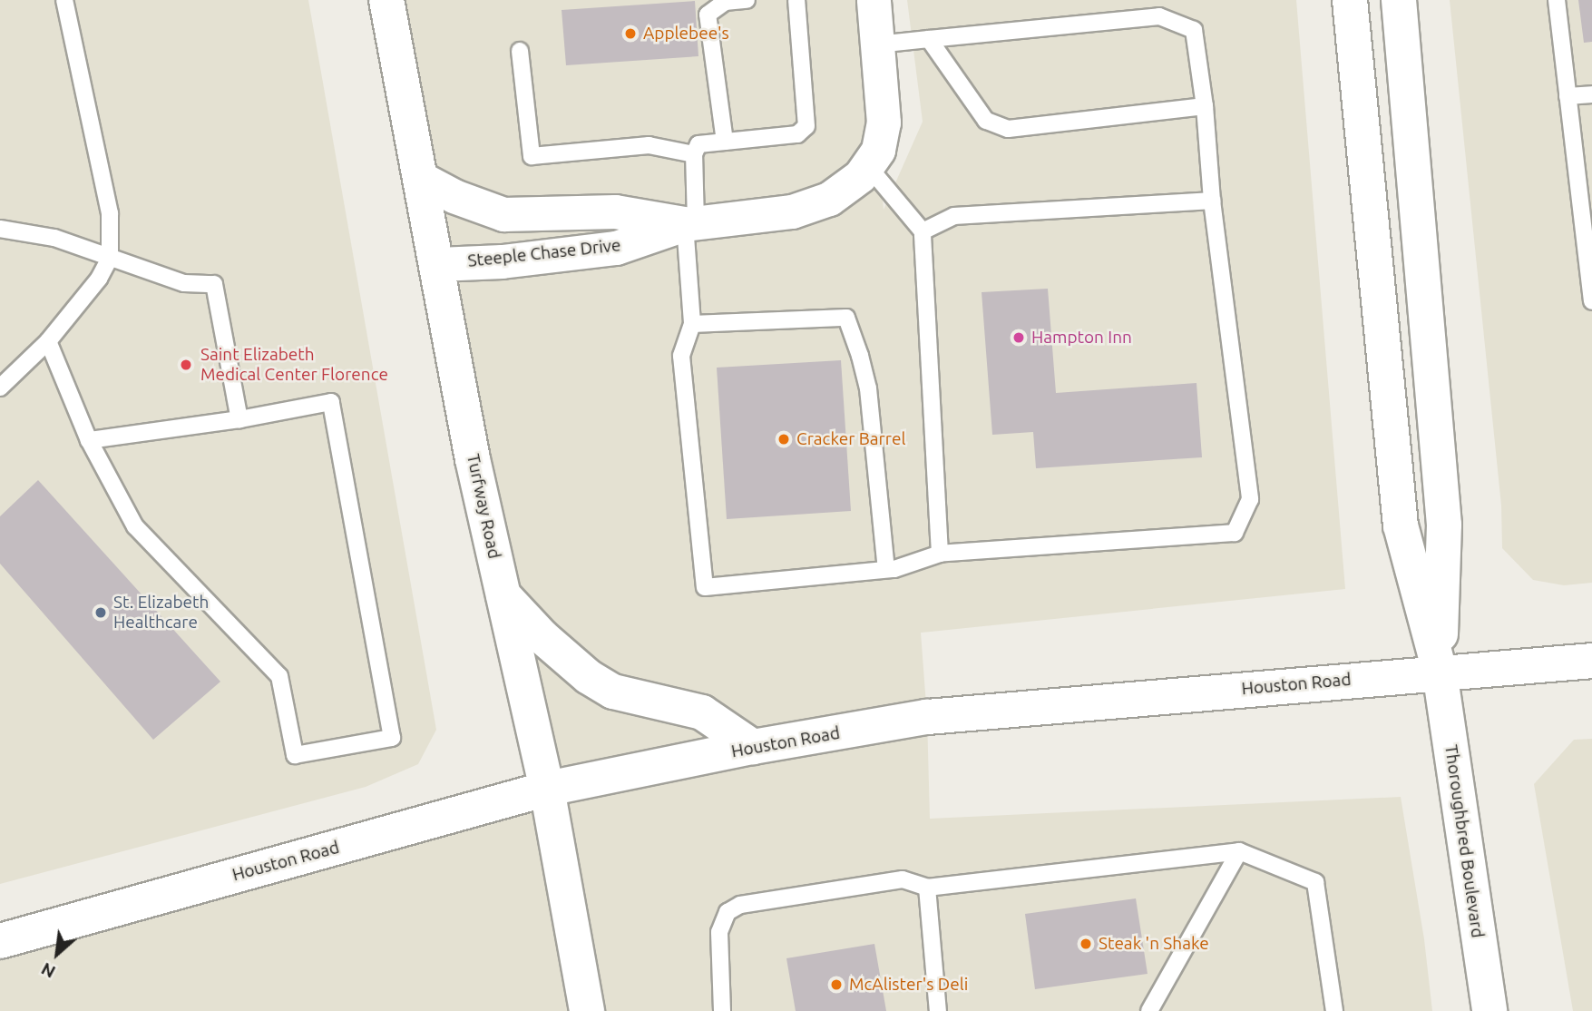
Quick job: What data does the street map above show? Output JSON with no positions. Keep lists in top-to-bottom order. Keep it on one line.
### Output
{"streets":{"main road":["Turfway Road","Houston Road","Thoroughbred Boulevard"],"street":["Steeple Chase Drive"]},"crossings":[["Steeple Chase Drive","Turfway Road"],["Turfway Road","Houston Road"],["Houston Road","Thoroughbred Boulevard"]],"places":["Applebee's","Hampton Inn","Saint Elizabeth Medical Center Florence","Cracker Barrel","St. Elizabeth Healthcare","Steak 'n Shake","McAlister's Deli"],"north":"bottom left"}
